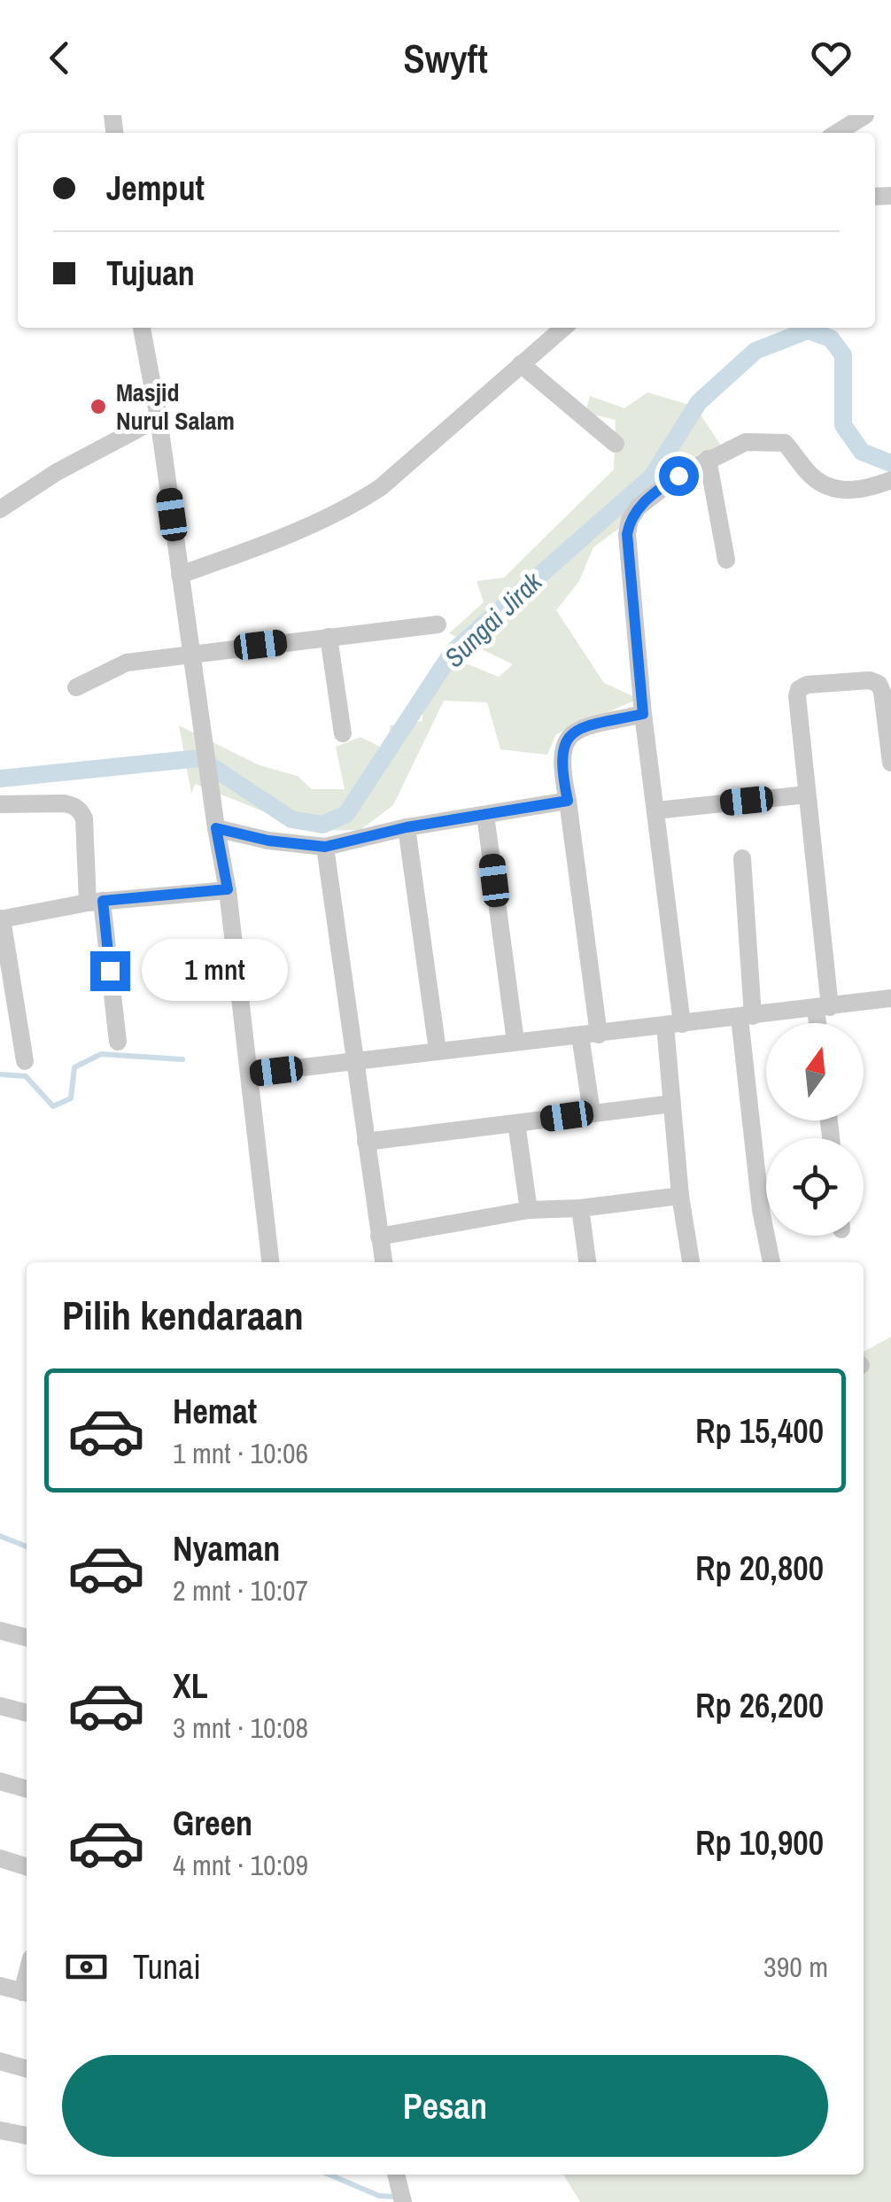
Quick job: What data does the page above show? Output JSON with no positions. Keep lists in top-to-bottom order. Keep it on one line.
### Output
{"water":["Sungai Jirak"],"places":["Masjid Nurul Salam"],"north":"top","page":{"header":"Swyft","banner":["Jemput","Tujuan"],"bubble":"1 mnt","heading":"Pilih kendaraan","list":[{"name":"Hemat","note":"1 mnt · 10:06","value":"Rp 15,400"},{"name":"Nyaman","note":"2 mnt · 10:07","value":"Rp 20,800"},{"name":"XL","note":"3 mnt · 10:08","value":"Rp 26,200"},{"name":"Green","note":"4 mnt · 10:09","value":"Rp 10,900"}],"pay":["Tunai","390 m"],"buttons":"Pesan"}}
